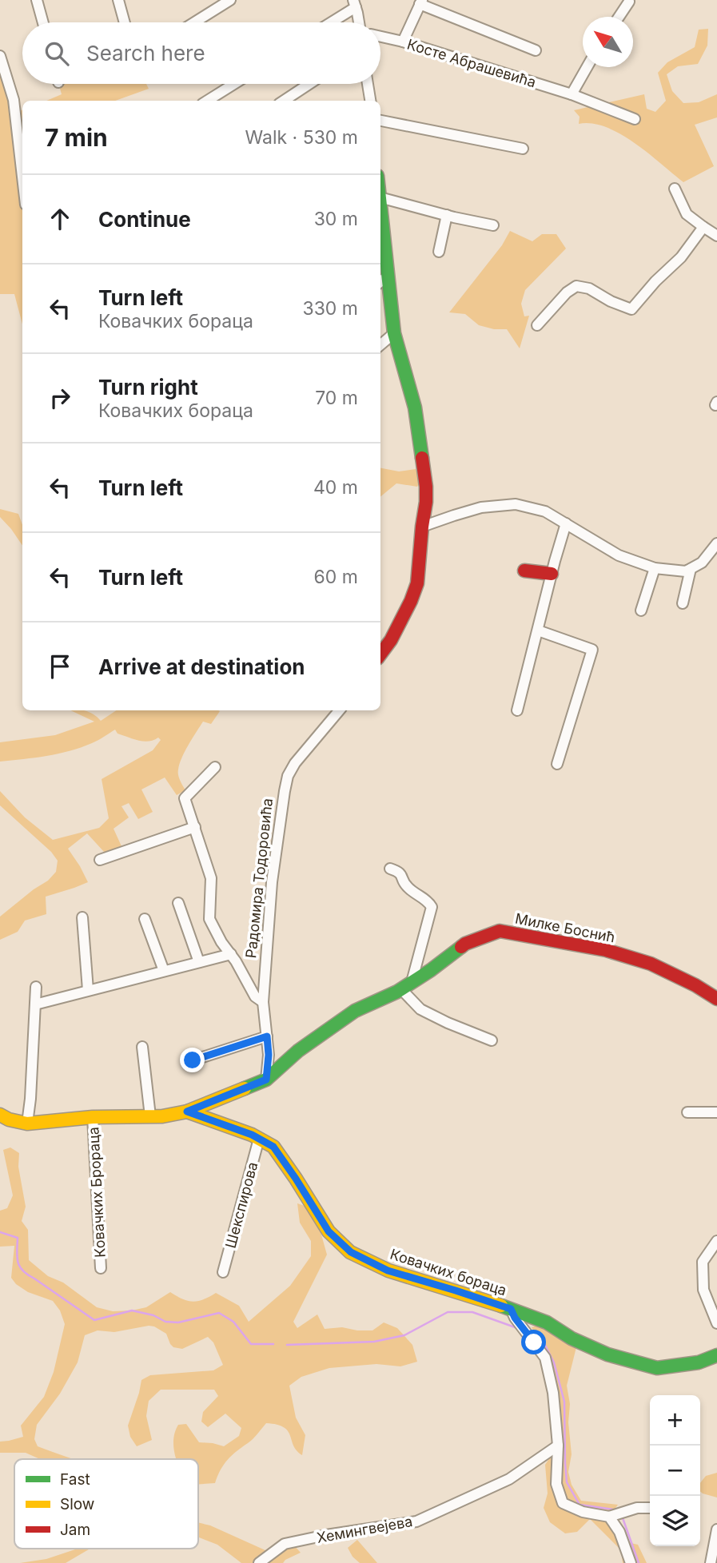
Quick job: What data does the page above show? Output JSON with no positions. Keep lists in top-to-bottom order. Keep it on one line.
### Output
{"streets":{"street":["Косте Абрашевића","Радомира Тодоровића","Милке Боснић","Ковачких Брораца","Шекспирова","Ковачких бораца","Хемингвејева"]},"crossings":[["Радомира Тодоровића","Милке Боснић"],["Радомира Тодоровића","Ковачких бораца"],["Милке Боснић","Ковачких бораца"],["Ковачких Брораца","Ковачких бораца"],["Шекспирова","Ковачких бораца"]],"legend":["Fast","Slow","Jam"],"north":"top left","page":{"search":"Search here","heading":["7 min","Walk · 530 m"],"list":[["Continue","30 m"],["Turn left","Ковачких бораца","330 m"],["Turn right","Ковачких бораца","70 m"],["Turn left","40 m"],["Turn left","60 m"],"Arrive at destination"],"map_buttons":["+","−"]}}
